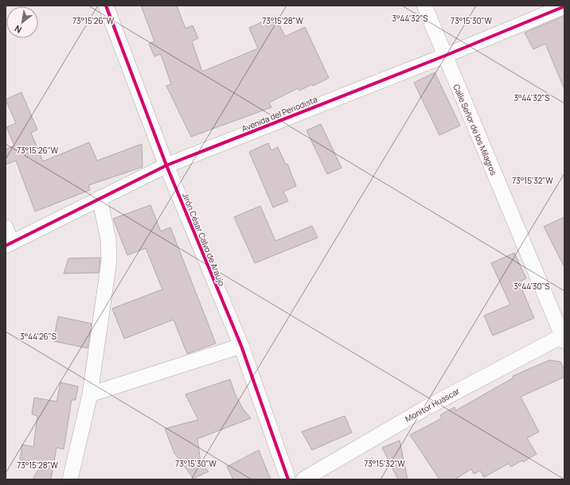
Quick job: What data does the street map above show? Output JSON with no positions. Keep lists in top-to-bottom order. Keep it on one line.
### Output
{"streets":{"street":["Avenida del Periodista","Calle Señor de los Milagros","Jirón César Calvo de Araujo","Monitor Huascar"]},"crossings":[["Avenida del Periodista","Calle Señor de los Milagros"],["Avenida del Periodista","Jirón César Calvo de Araujo"],["Calle Señor de los Milagros","Monitor Huascar"]],"north":"bottom left","coordinates":["3°44'32\"S","73°15'28\"W","73°15'26\"W","73°15'30\"W","73°15'32\"W","3°44'30\"S","3°44'26\"S"]}
